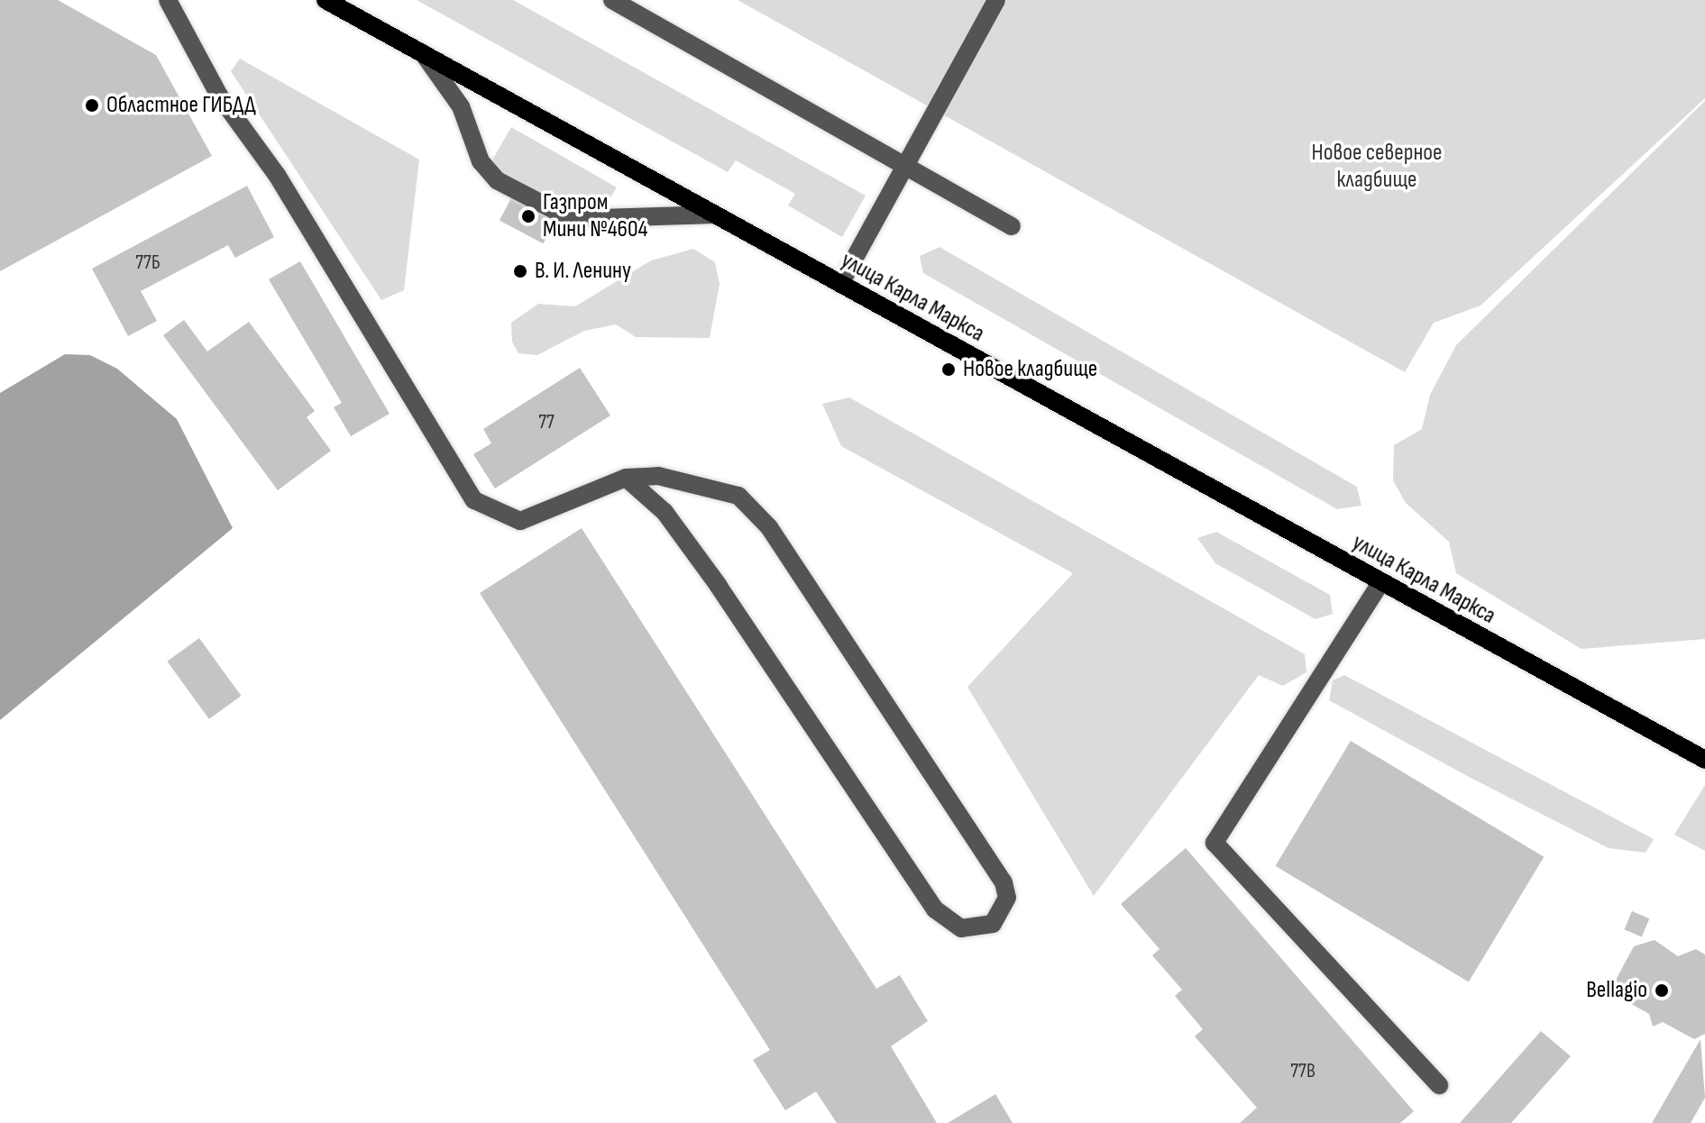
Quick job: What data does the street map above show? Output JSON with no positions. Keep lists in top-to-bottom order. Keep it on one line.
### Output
{"streets":{"main road":["улица Карла Маркса"]},"parks":["Новое северное кладбище"],"places":["Областное ГИБДД","Газпром Мини №4604","В. И. Ленину","Новое кладбище","Bellagio"],"house_numbers":["77Б","77","77В"]}
